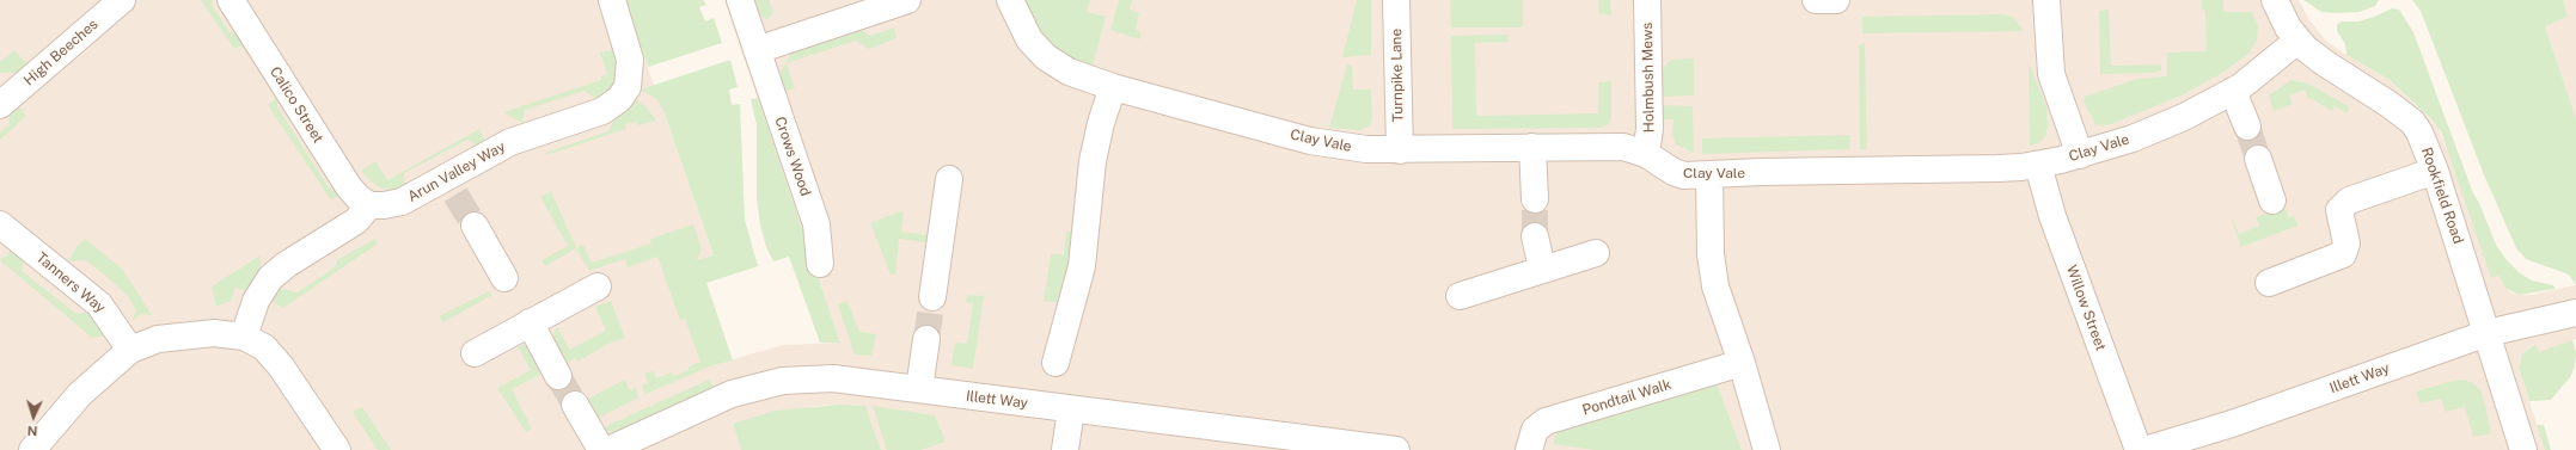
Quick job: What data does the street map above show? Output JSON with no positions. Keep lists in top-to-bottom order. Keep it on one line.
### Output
{"streets":{"street":["High Beeches","Turnpike Lane","Holmbush Mews","Calico Street","Clay Vale","Crows Wood","Arun Valley Way","Rookfield Road","Tanners Way","Willow Street","Illett Way","Pondtail Walk"]},"crossings":[["Turnpike Lane","Clay Vale"],["Holmbush Mews","Clay Vale"],["Calico Street","Arun Valley Way"],["Clay Vale","Rookfield Road"],["Clay Vale","Willow Street"],["Rookfield Road","Illett Way"]],"north":"bottom"}
